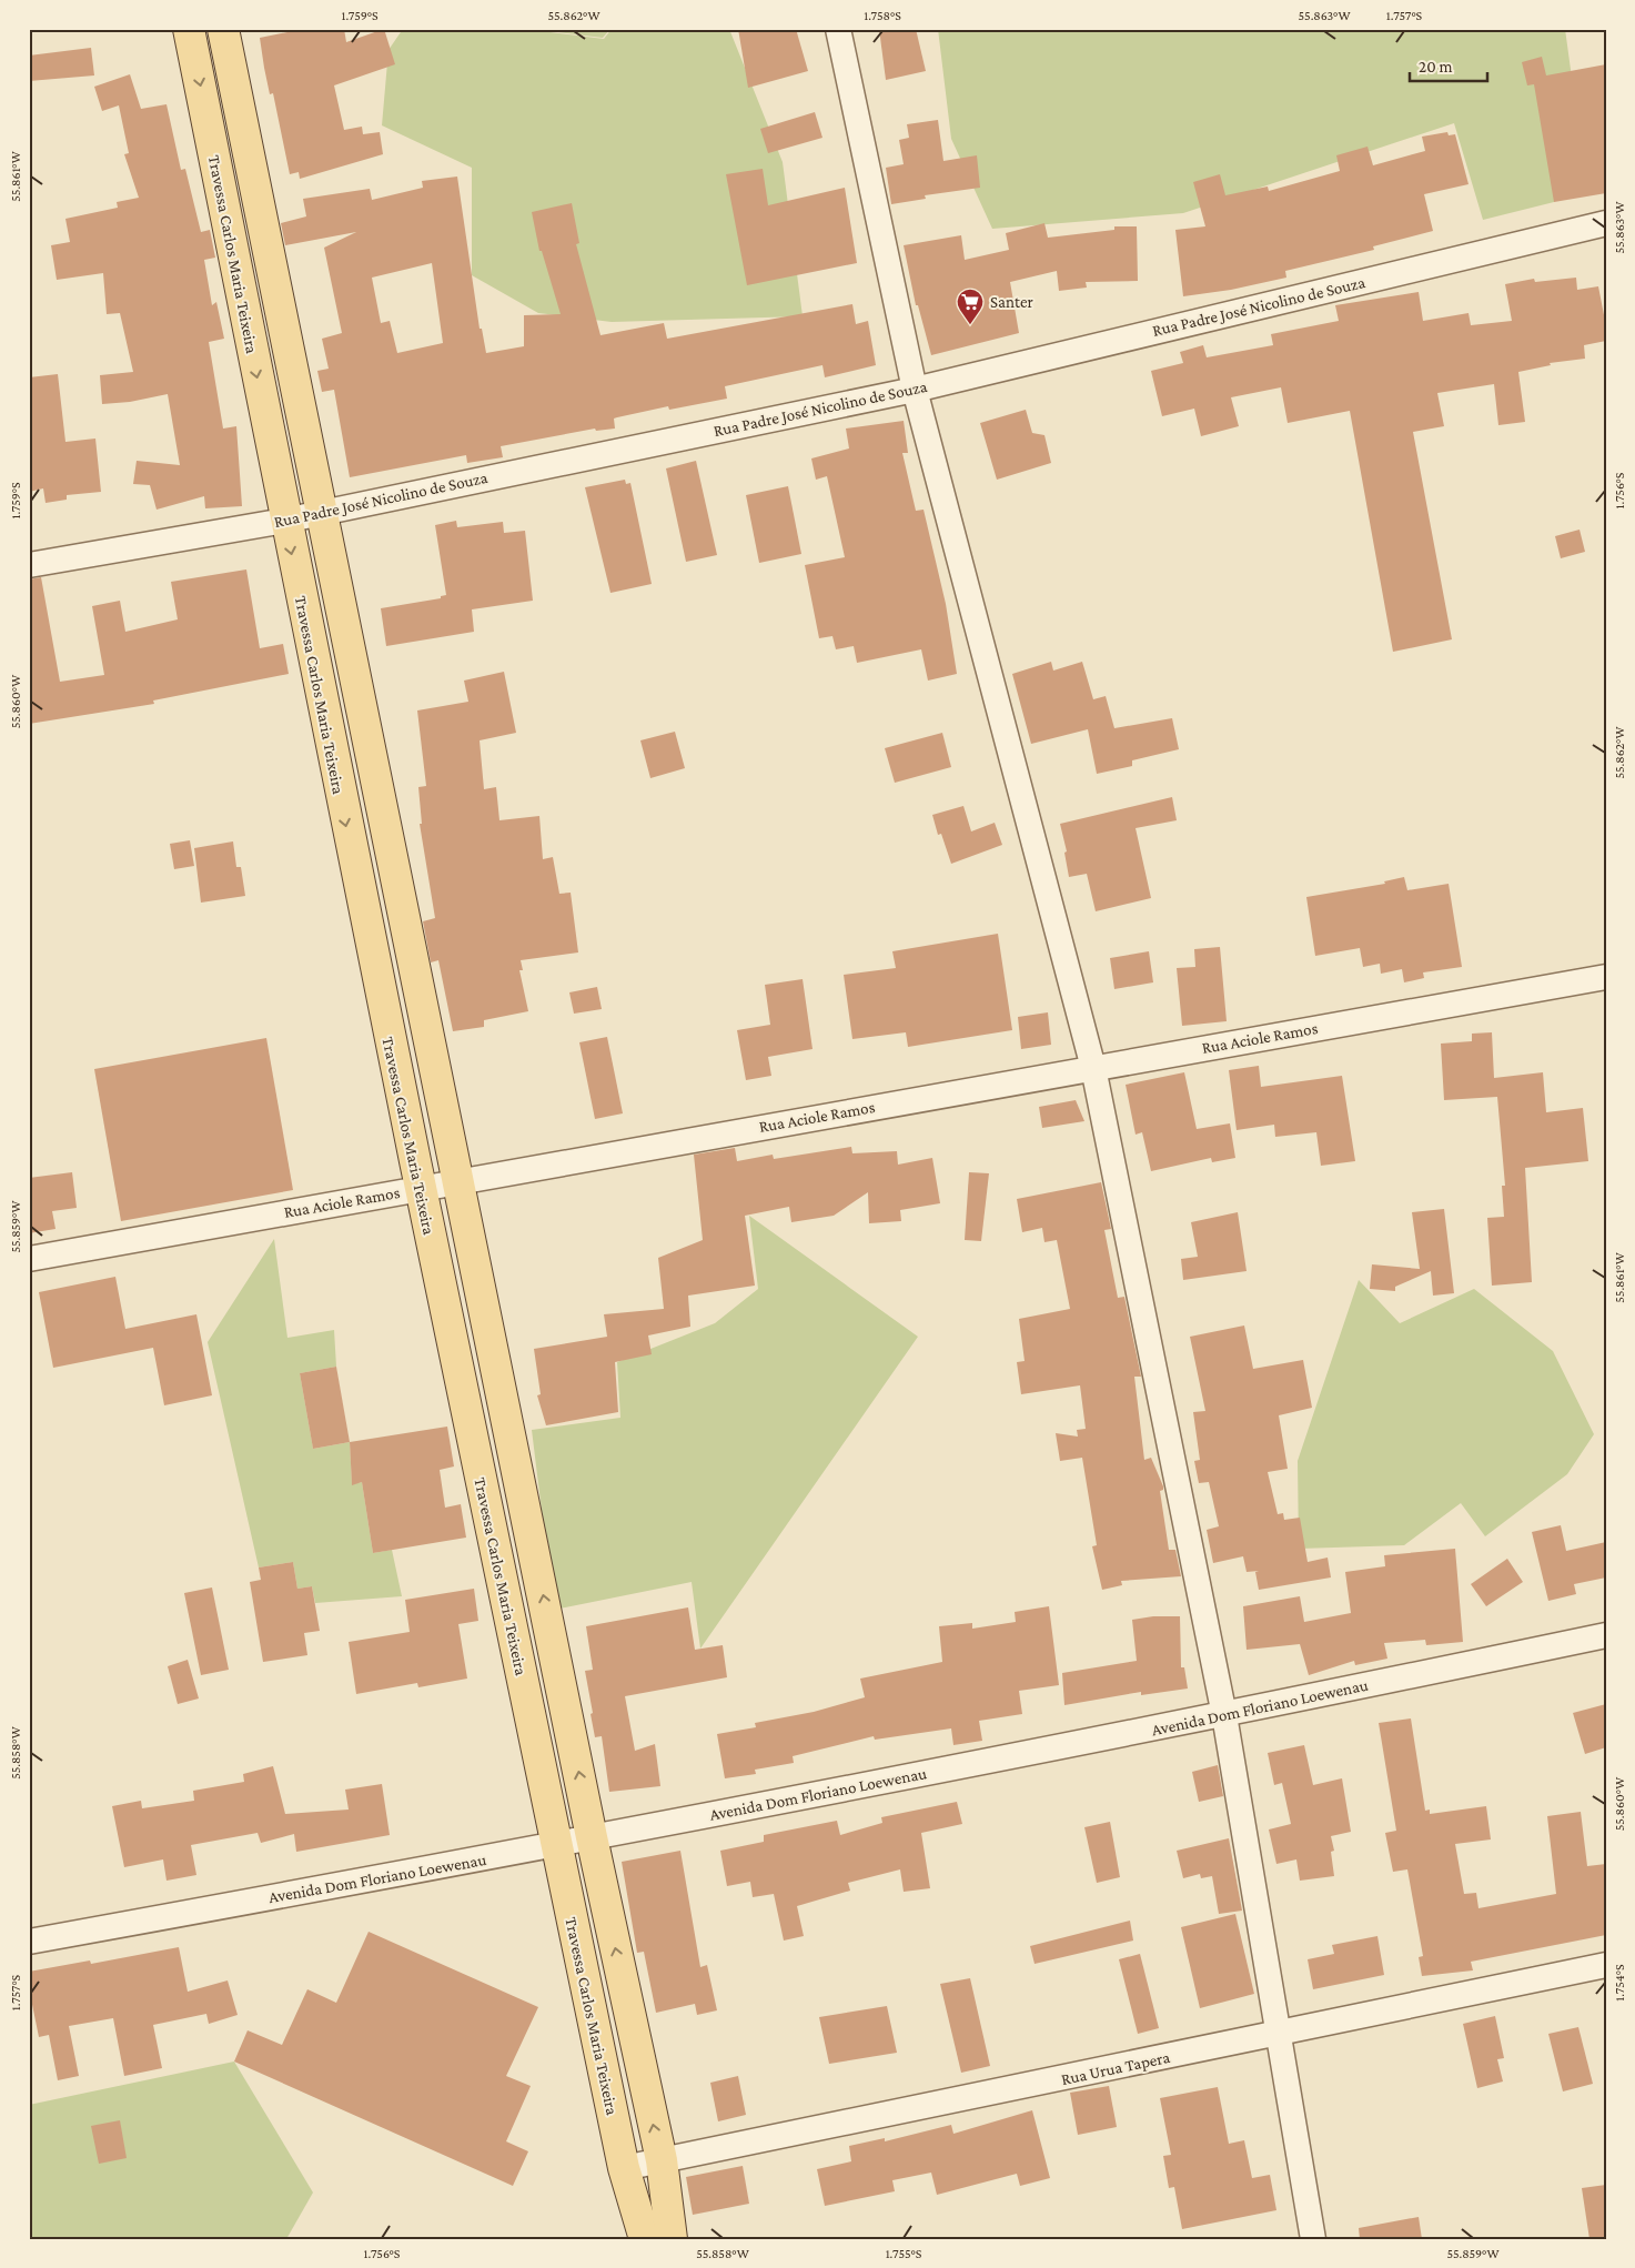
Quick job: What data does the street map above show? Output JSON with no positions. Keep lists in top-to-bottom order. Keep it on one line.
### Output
{"streets":{"main road":["Travessa Carlos Maria Teixeira"],"street":["Rua Padre José Nicolino de Souza","Rua Aciole Ramos","Avenida Dom Floriano Loewenau","Rua Urua Tapera"]},"crossings":[["Travessa Carlos Maria Teixeira","Rua Padre José Nicolino de Souza"],["Travessa Carlos Maria Teixeira","Rua Aciole Ramos"],["Travessa Carlos Maria Teixeira","Avenida Dom Floriano Loewenau"],["Travessa Carlos Maria Teixeira","Rua Urua Tapera"]],"places":{"supermarket":["Santer"]},"scale_bar":"20 m","coordinates":["1.759°S","55.862°W","1.758°S","55.863°W","1.757°S","55.861°W","1.756°S","55.860°W","55.859°W","55.858°W","1.754°S","1.755°S"]}
